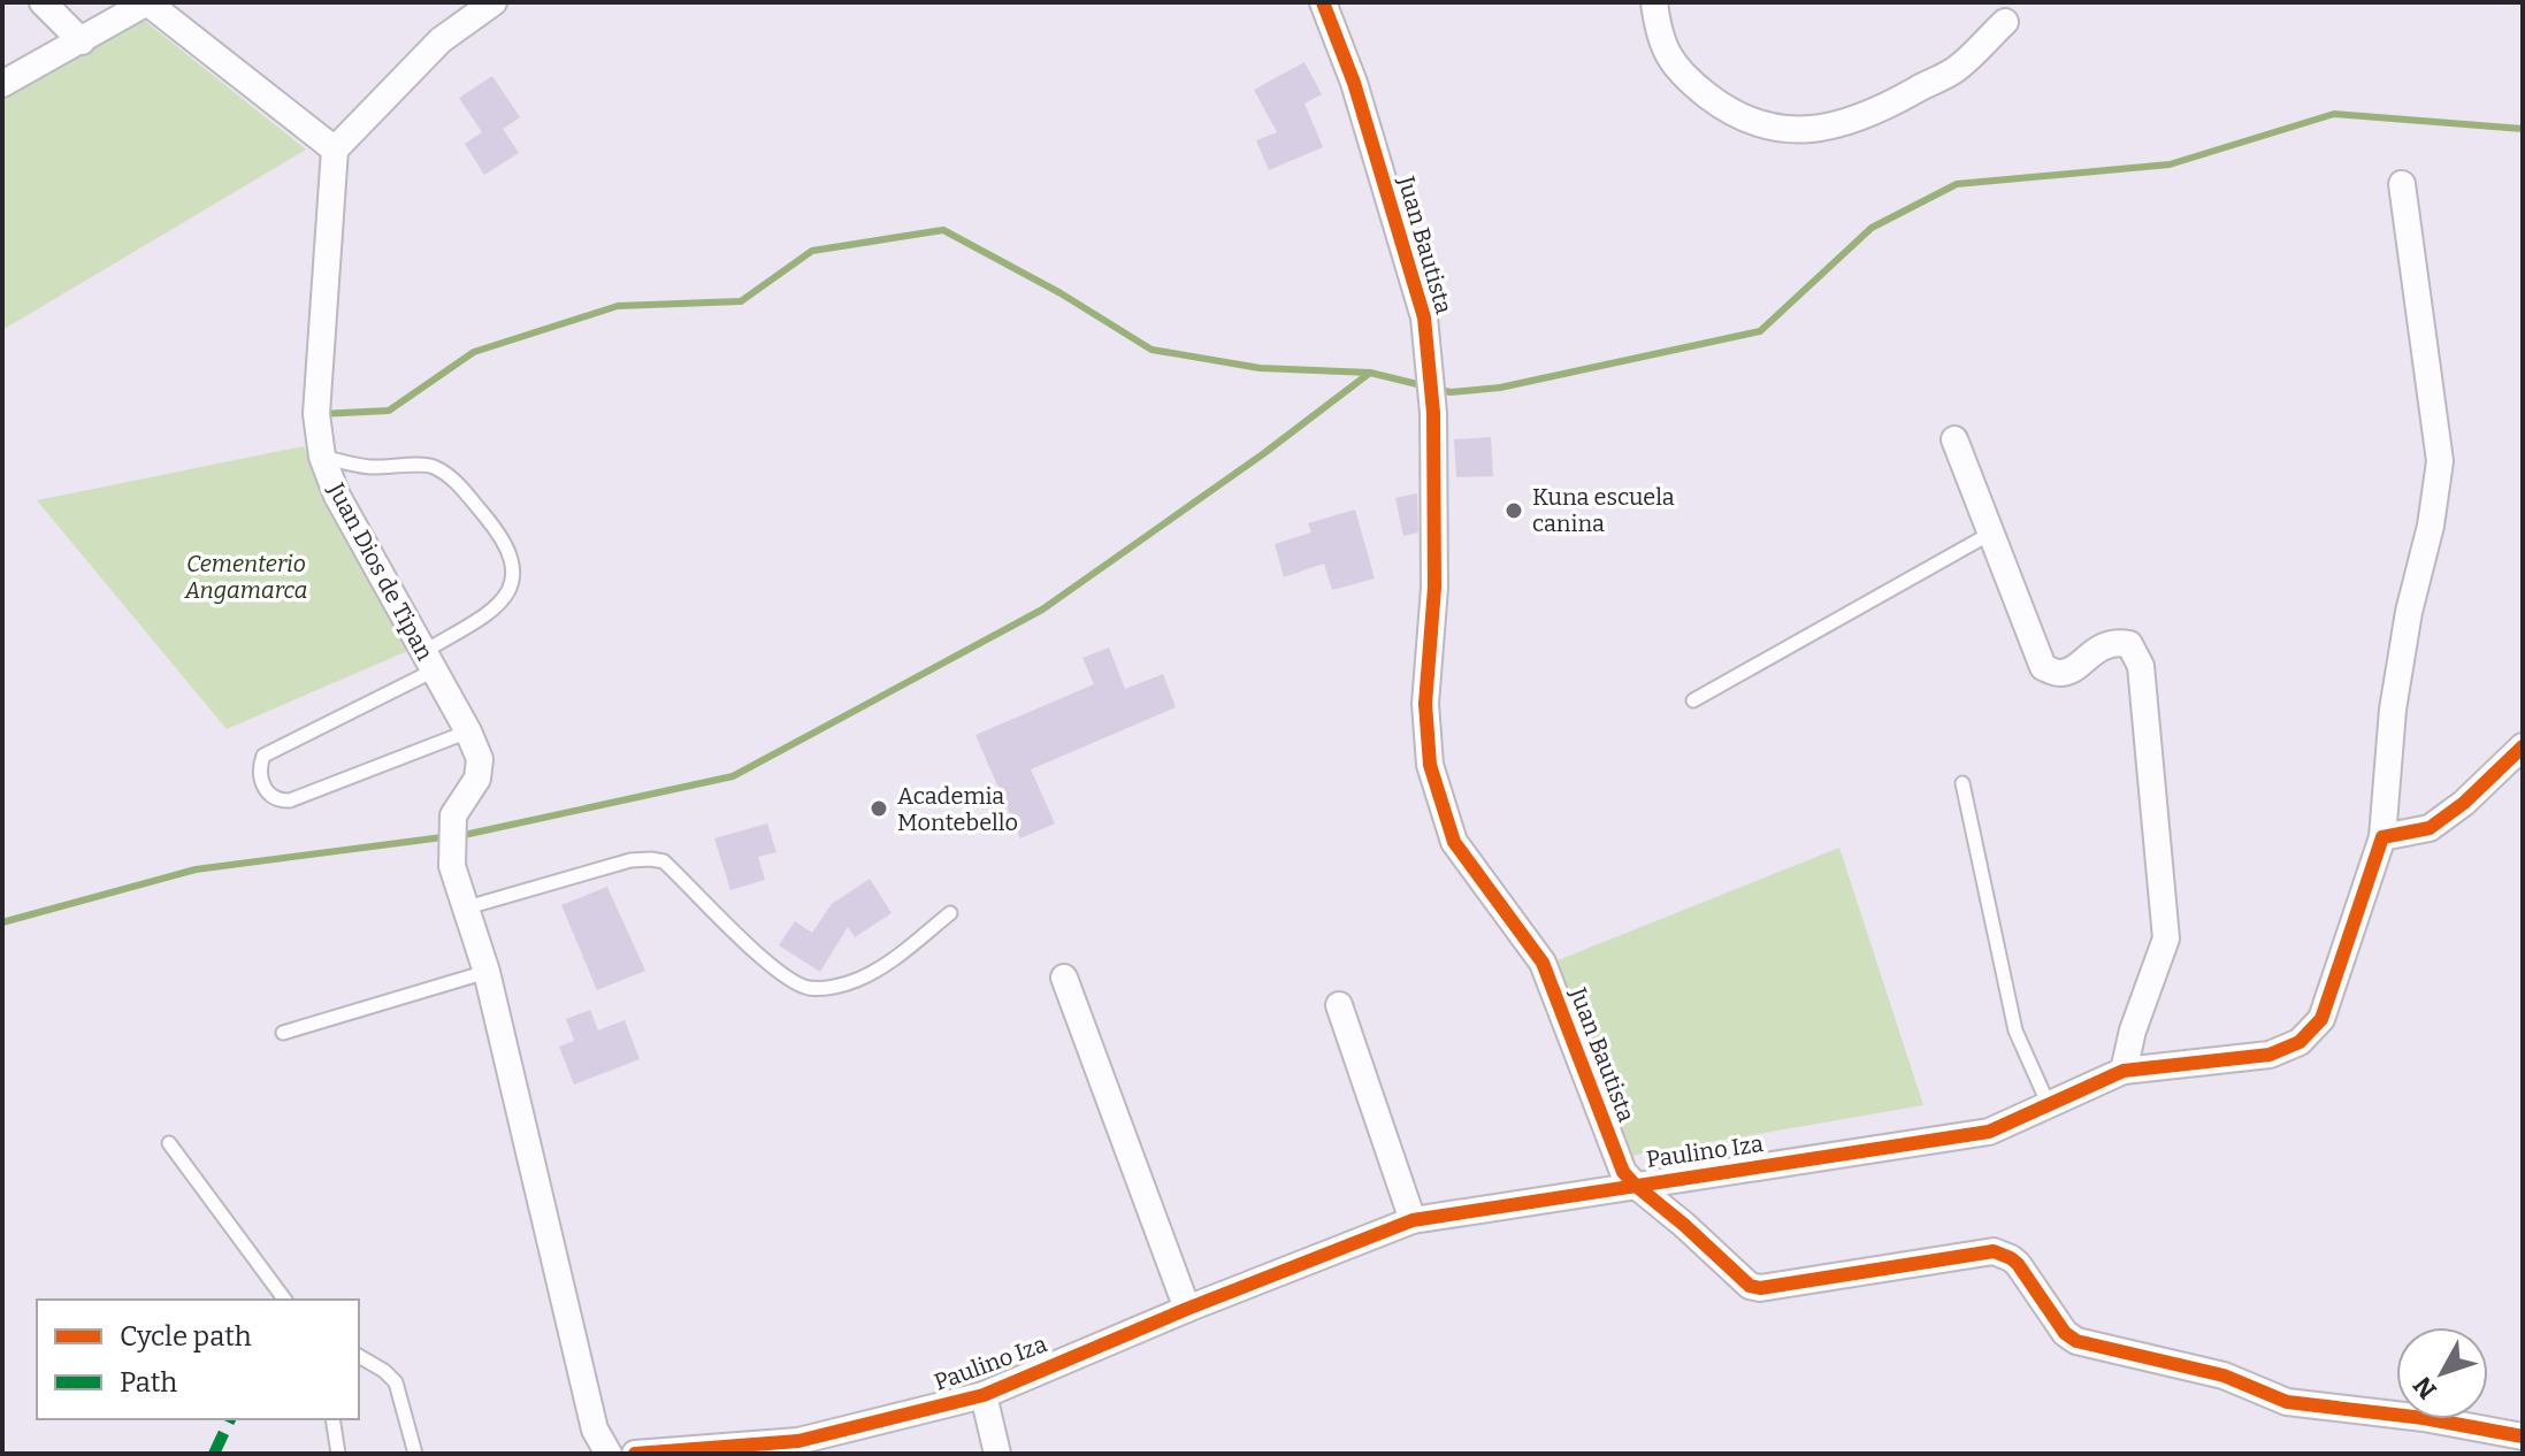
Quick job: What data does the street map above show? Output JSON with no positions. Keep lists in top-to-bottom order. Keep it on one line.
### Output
{"streets":{"street":["Juan Bautista","Juan Dios de Tipan","Paulino Iza"]},"crossings":[["Juan Bautista","Paulino Iza"]],"parks":["Cementerio Angamarca"],"places":["Kuna escuela canina","Academia Montebello"],"legend":["Cycle path","Path"],"north":"bottom left"}
